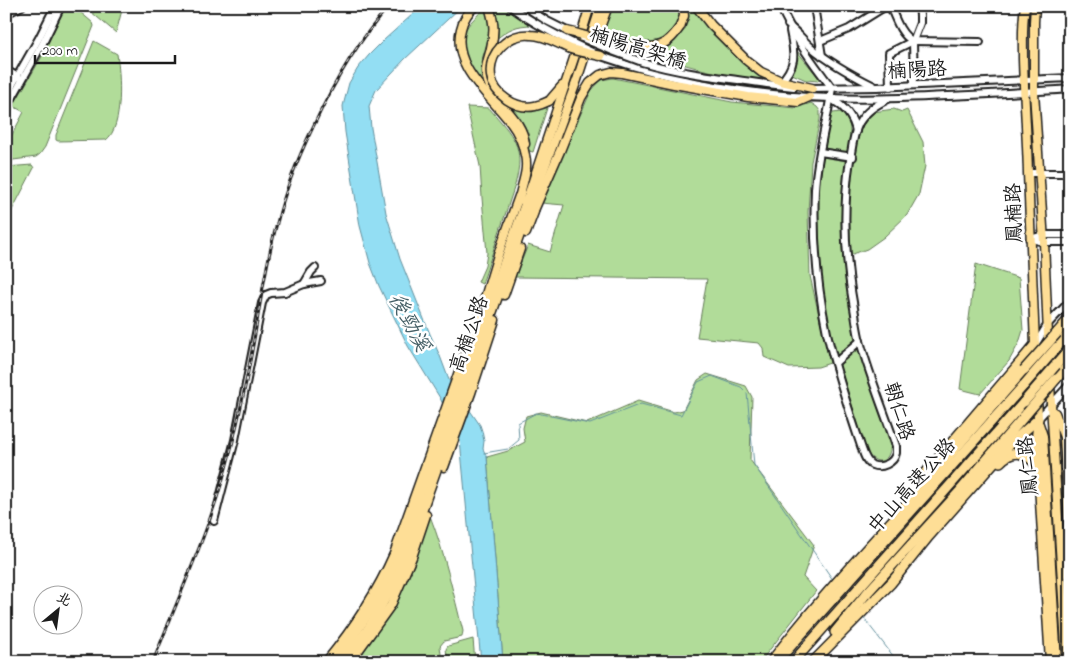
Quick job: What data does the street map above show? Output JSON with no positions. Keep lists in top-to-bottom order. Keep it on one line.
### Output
{"streets":{"highway":["中山高速公路"],"main road":["鳳楠路","高楠公路","鳳仁路"],"street":["楠陽高架橋","楠陽路","朝仁路"]},"crossings":[["楠陽高架橋","楠陽路"],["楠陽路","鳳楠路"],["楠陽路","朝仁路"],["鳳楠路","鳳仁路"]],"water":["後勁溪"],"scale_bar":"200 m","north":"top right"}
